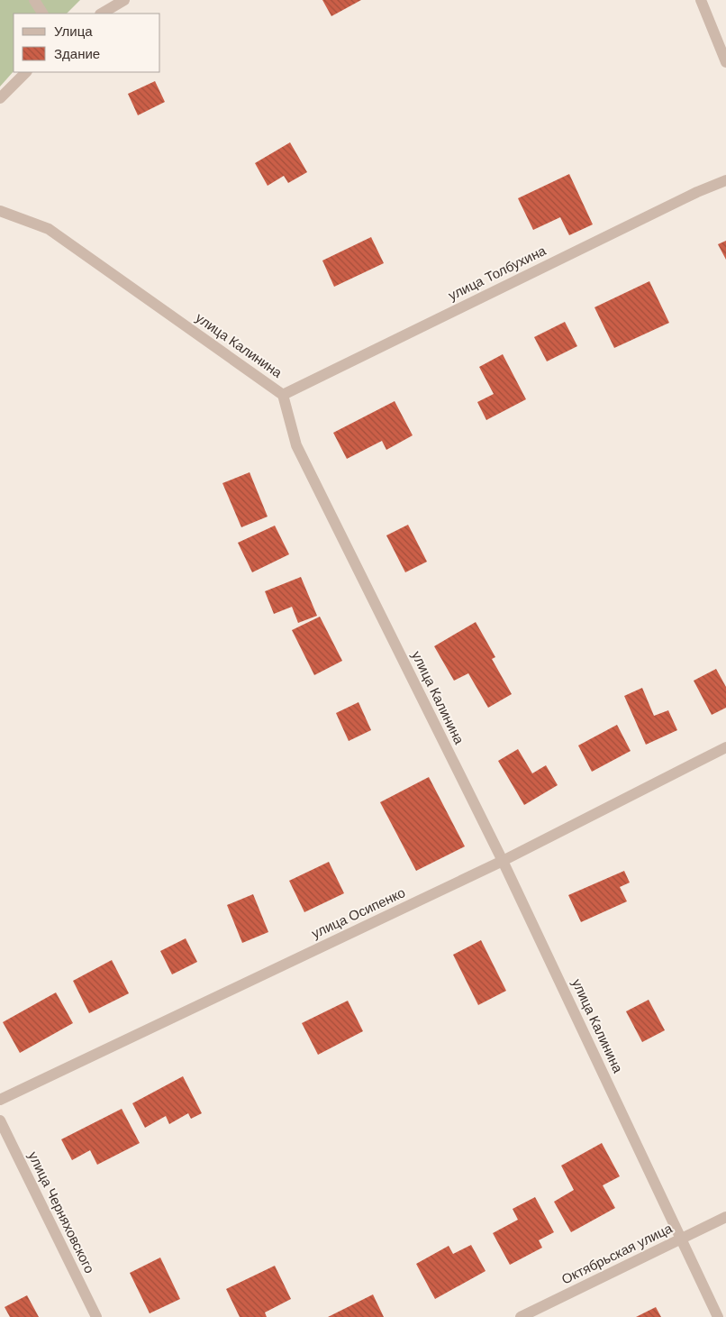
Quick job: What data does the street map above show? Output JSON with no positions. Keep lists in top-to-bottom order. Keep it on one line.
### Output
{"streets":{"street":["улица Толбухина","улица Калинина","улица Осипенко","улица Черняховского","Октябрьская улица"]},"crossings":[["улица Толбухина","улица Калинина"],["улица Калинина","улица Осипенко"],["улица Калинина","Октябрьская улица"]],"legend":["Улица","Здание"]}
